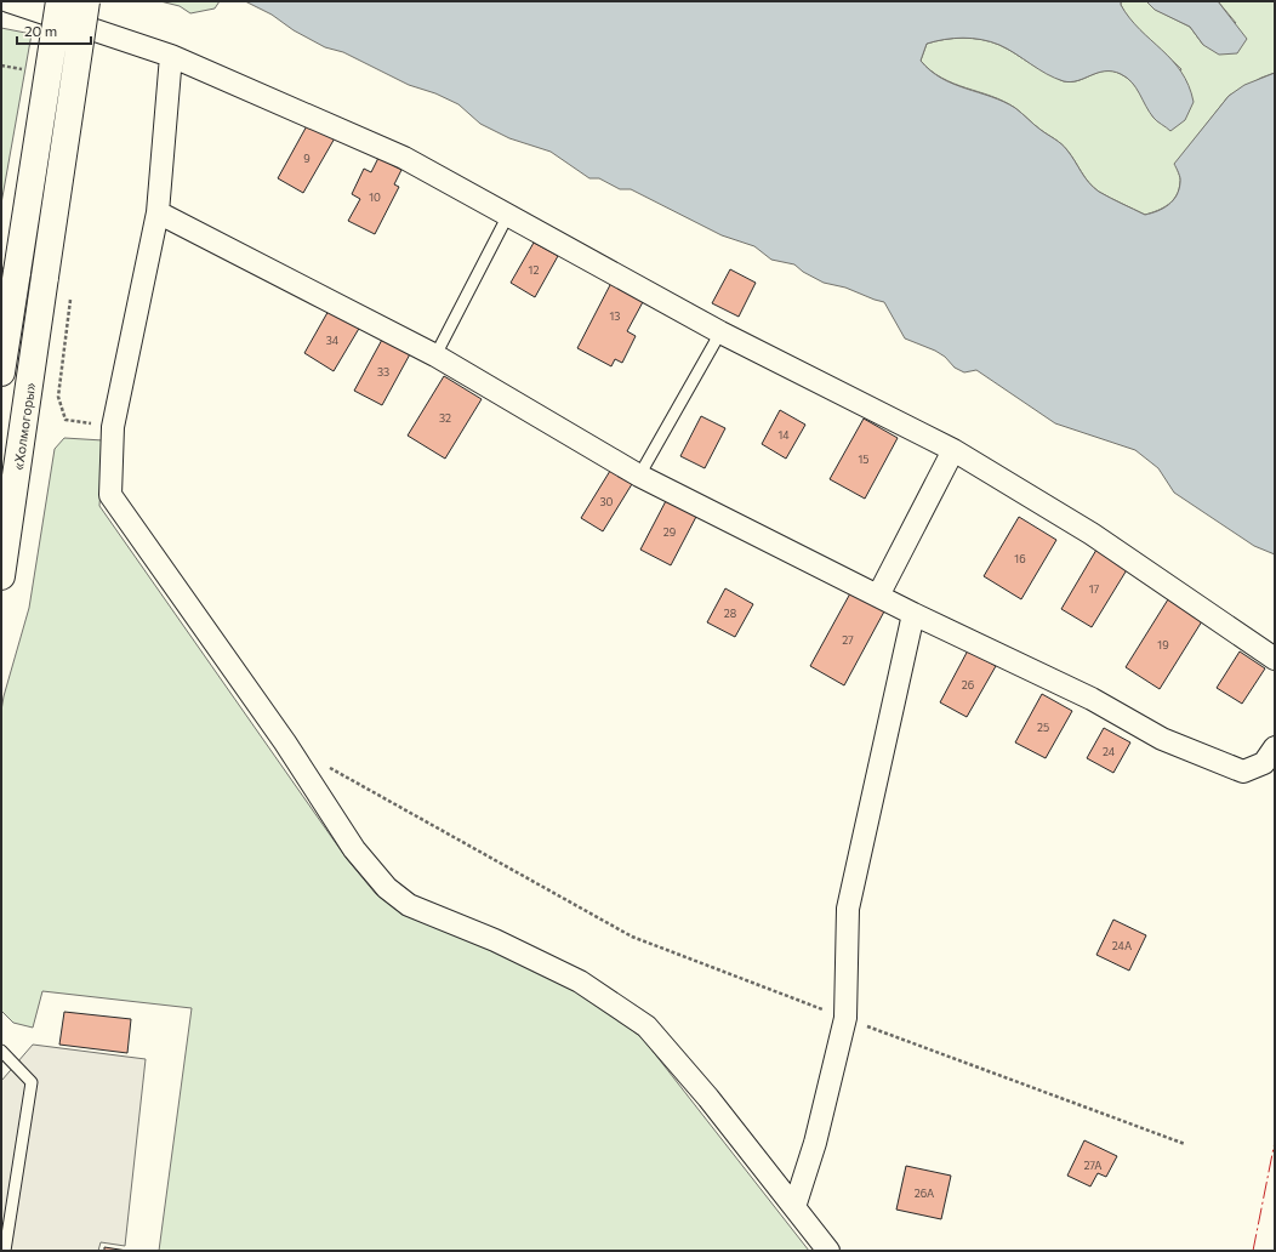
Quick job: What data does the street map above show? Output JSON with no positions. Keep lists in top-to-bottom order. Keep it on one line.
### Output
{"streets":{"main road":["«Холмогоры»"]},"house_numbers":["9","10","12","13","34","33","32","14","15","30","29","16","17","28","27","19","26","25","24","24А","27А","26А"],"scale_bar":"20 m"}
